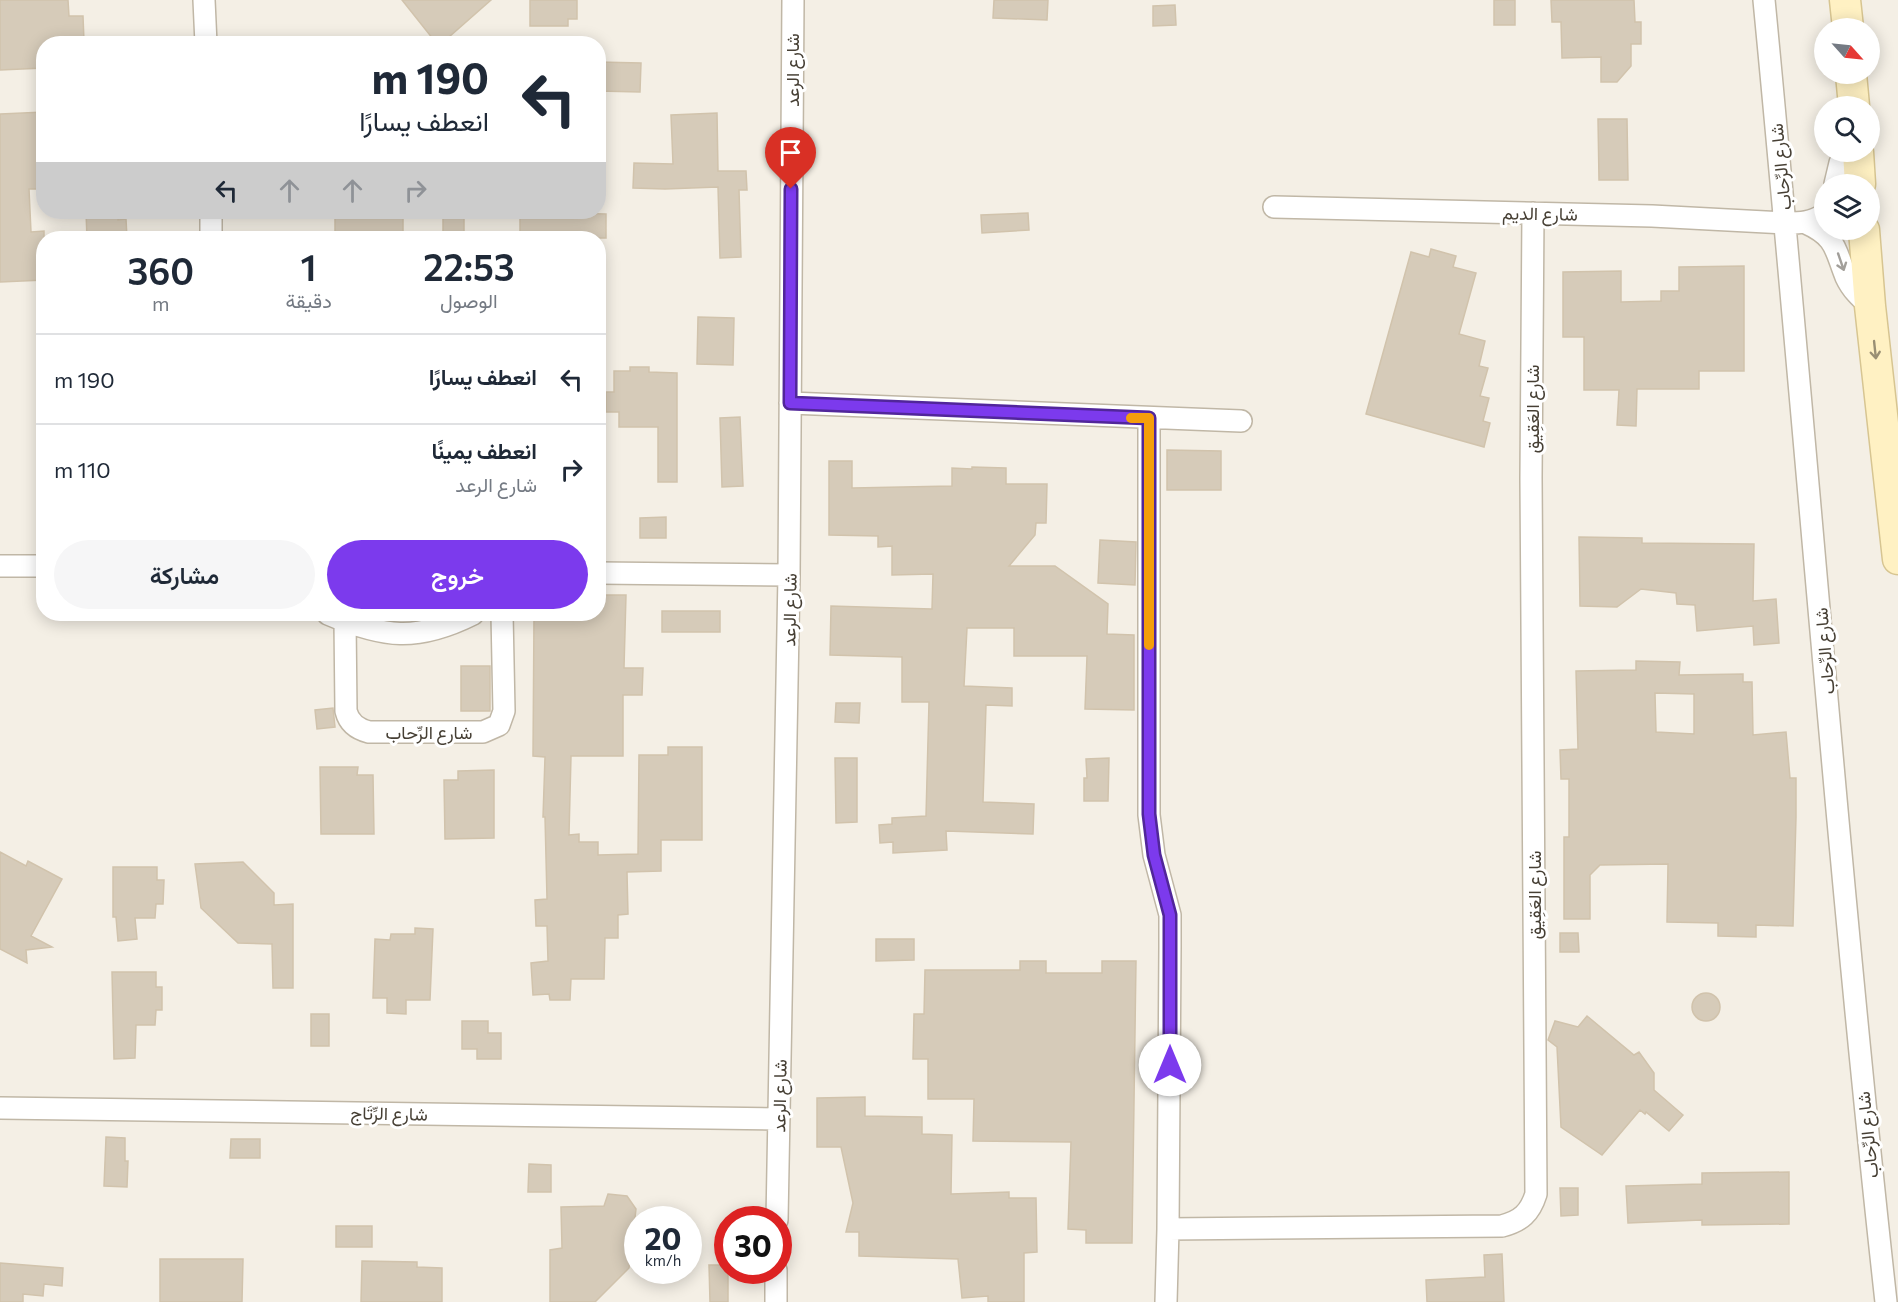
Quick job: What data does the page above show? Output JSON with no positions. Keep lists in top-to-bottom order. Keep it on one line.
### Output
{"streets":{"street":["شارع الرعد","شارع الرِّحاب","شارع الديم","شارع العَقِيق","شارع الرِّتَاج"]},"crossings":[["شارع الرعد","شارع الرِّتَاج"],["شارع الرِّحاب","شارع الديم"],["شارع الديم","شارع العَقِيق"]],"north":"bottom right","page":{"turn":["190 m","انعطف يسارًا"],"eta":["22:53","الوصول","1","دقيقة","360","m"],"list":[{"name":"انعطف يسارًا","value":"190 m"},{"name":"انعطف يمينًا","note":"شارع الرعد","value":"110 m"}],"buttons":["خروج","مشاركة"],"speed":"20 km/h","limit":"30"}}
